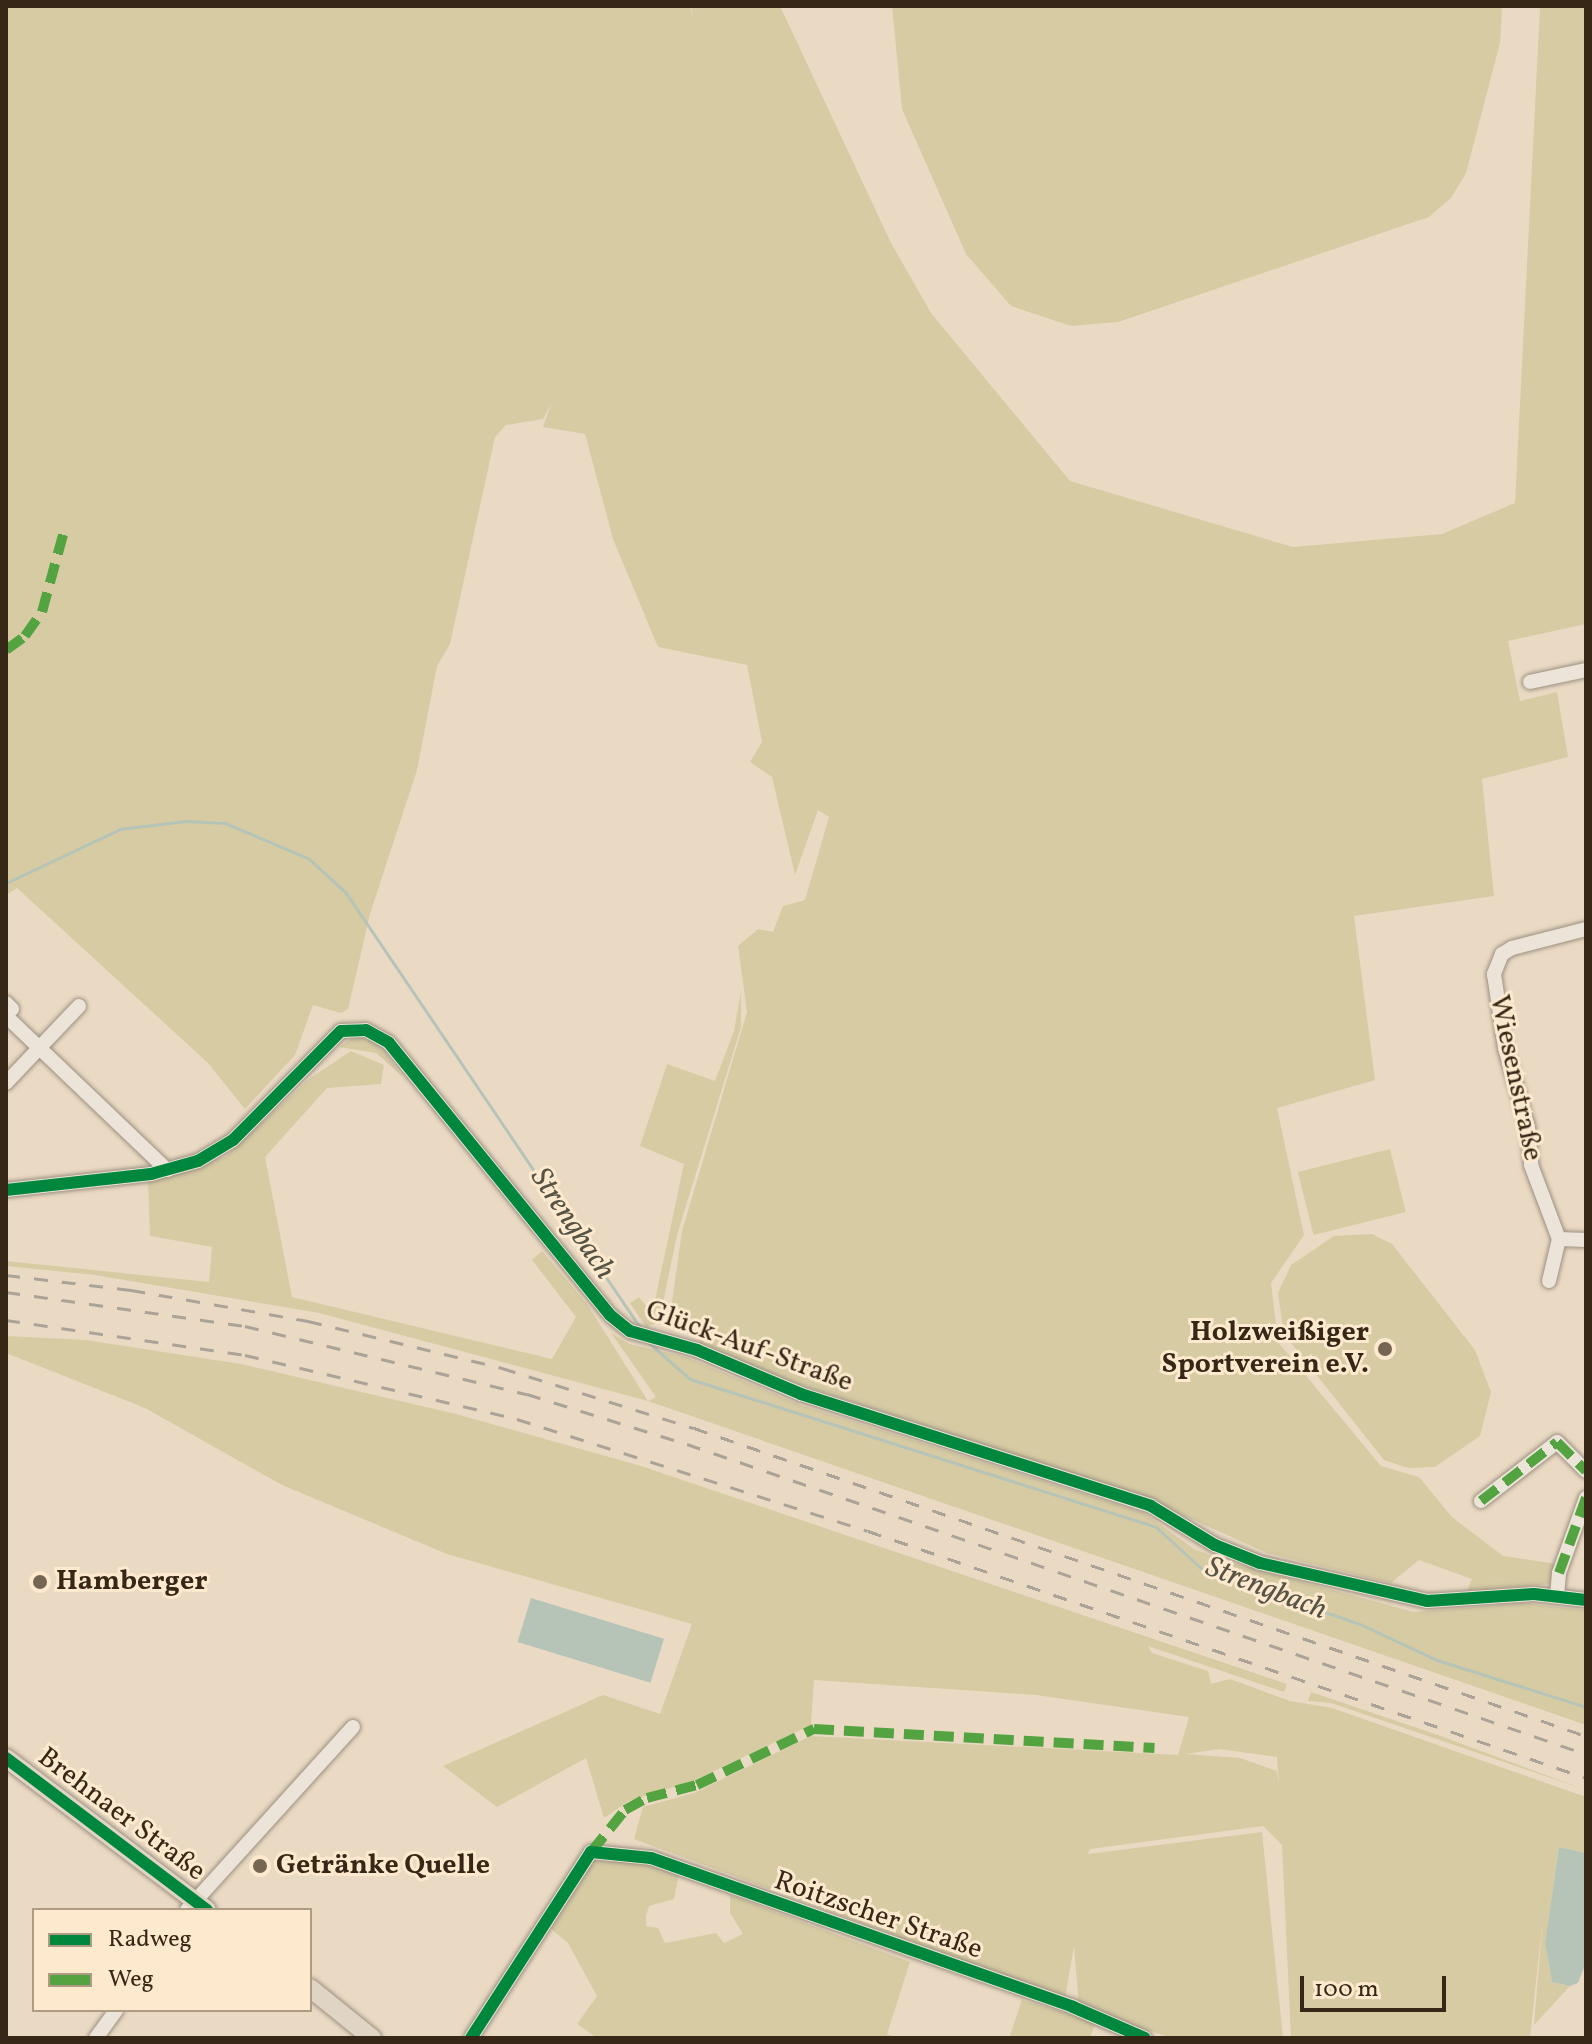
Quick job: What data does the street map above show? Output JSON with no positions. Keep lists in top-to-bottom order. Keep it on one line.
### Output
{"streets":{"main road":["Brehnaer Straße"],"street":["Wiesenstraße","Glück-Auf-Straße","Roitzscher Straße"]},"water":["Strengbach"],"places":["Holzweißiger Sportverein e.V.","Hamberger","Getränke Quelle"],"legend":["Radweg","Weg"],"scale_bar":"100 m"}
